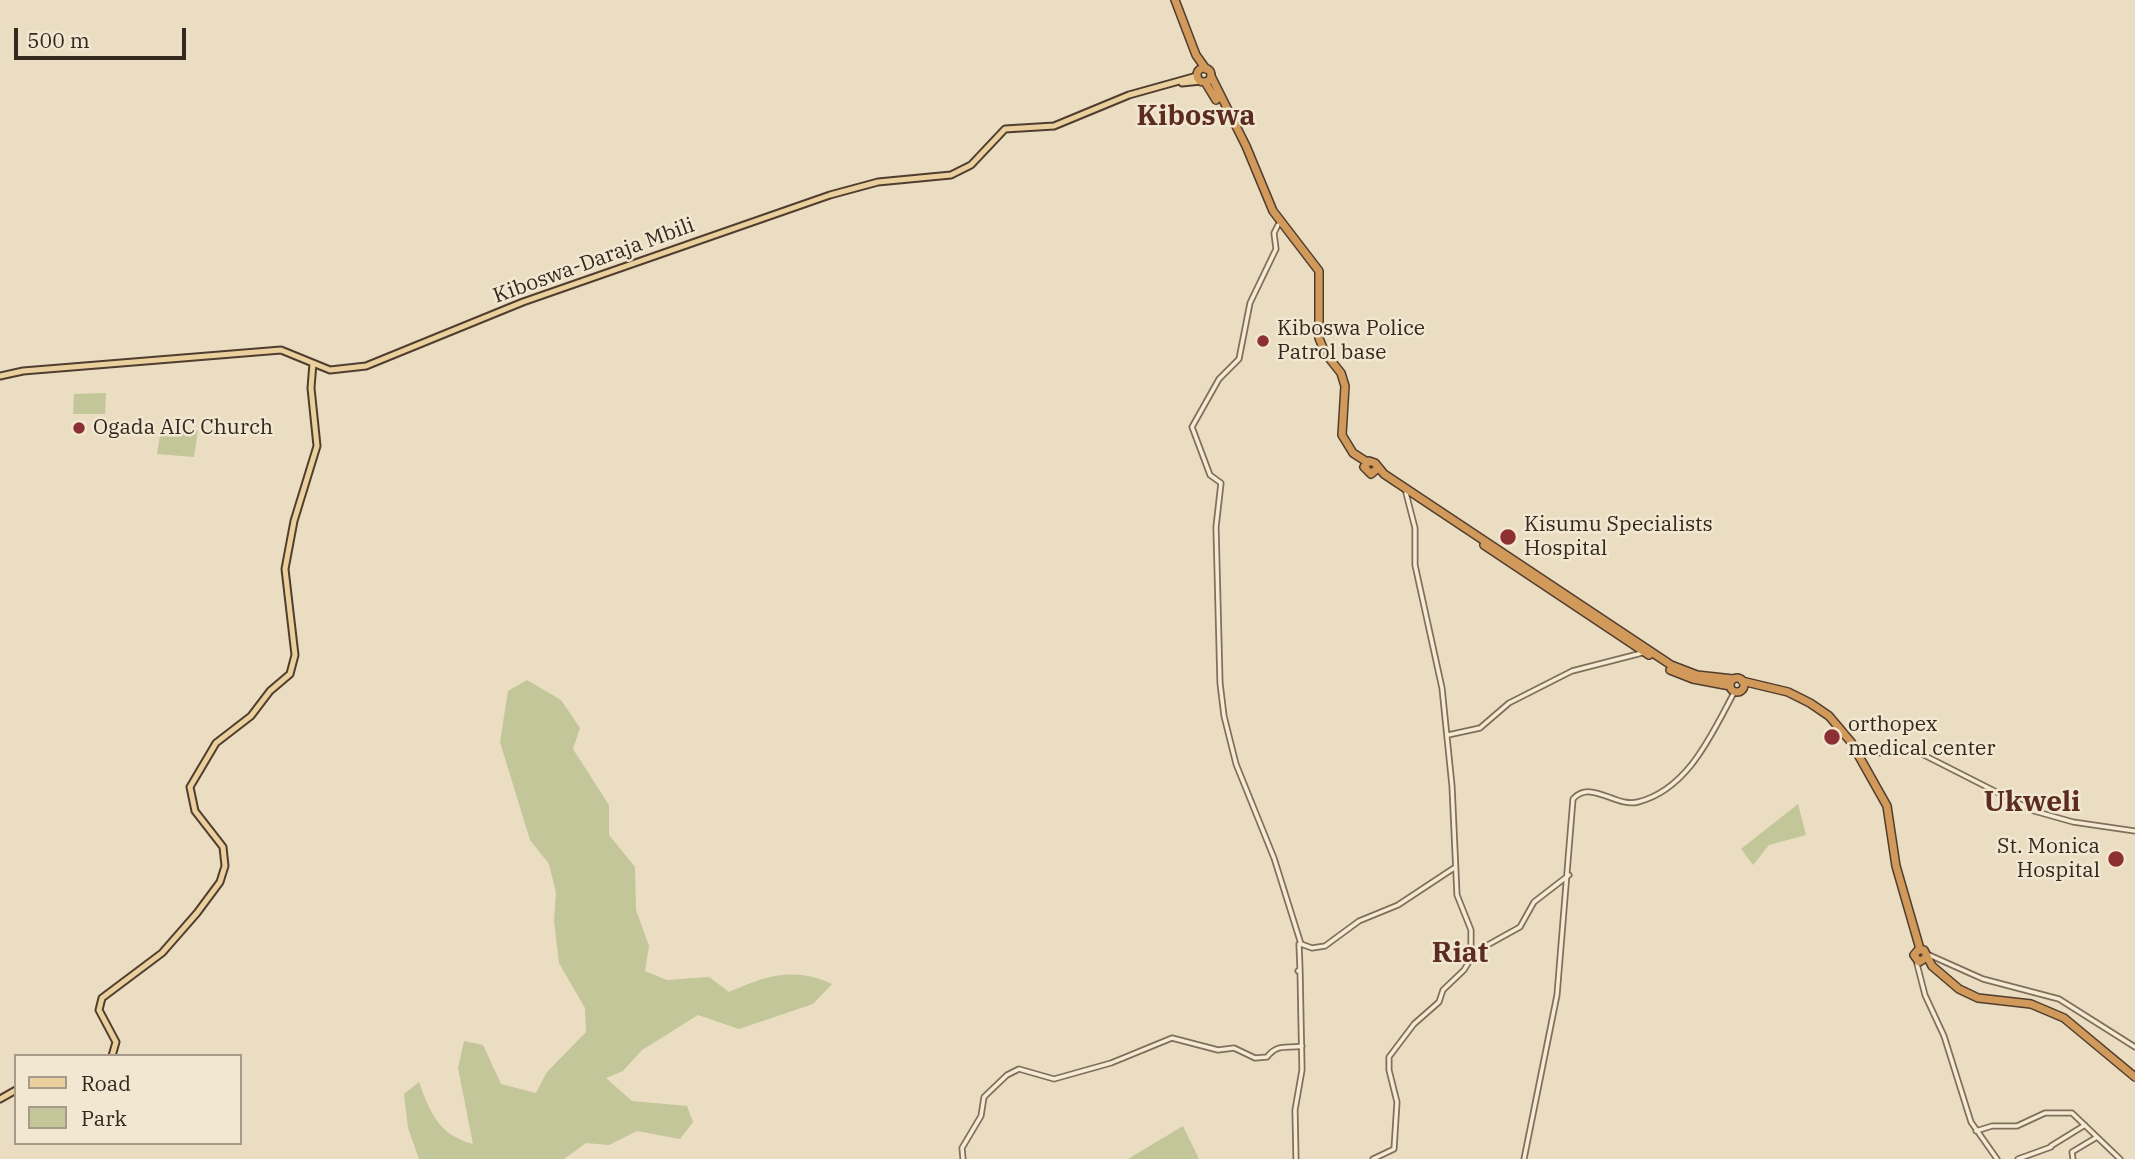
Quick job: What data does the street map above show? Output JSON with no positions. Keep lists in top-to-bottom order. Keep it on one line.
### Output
{"streets":{"main road":["Kiboswa-Daraja Mbili"]},"districts":["Kiboswa","Ukweli","Riat"],"places":["Kiboswa Police Patrol base","Ogada AIC Church","Kisumu Specialists Hospital","orthopex medical center","St. Monica Hospital"],"legend":["Road","Park"],"scale_bar":"500 m"}
